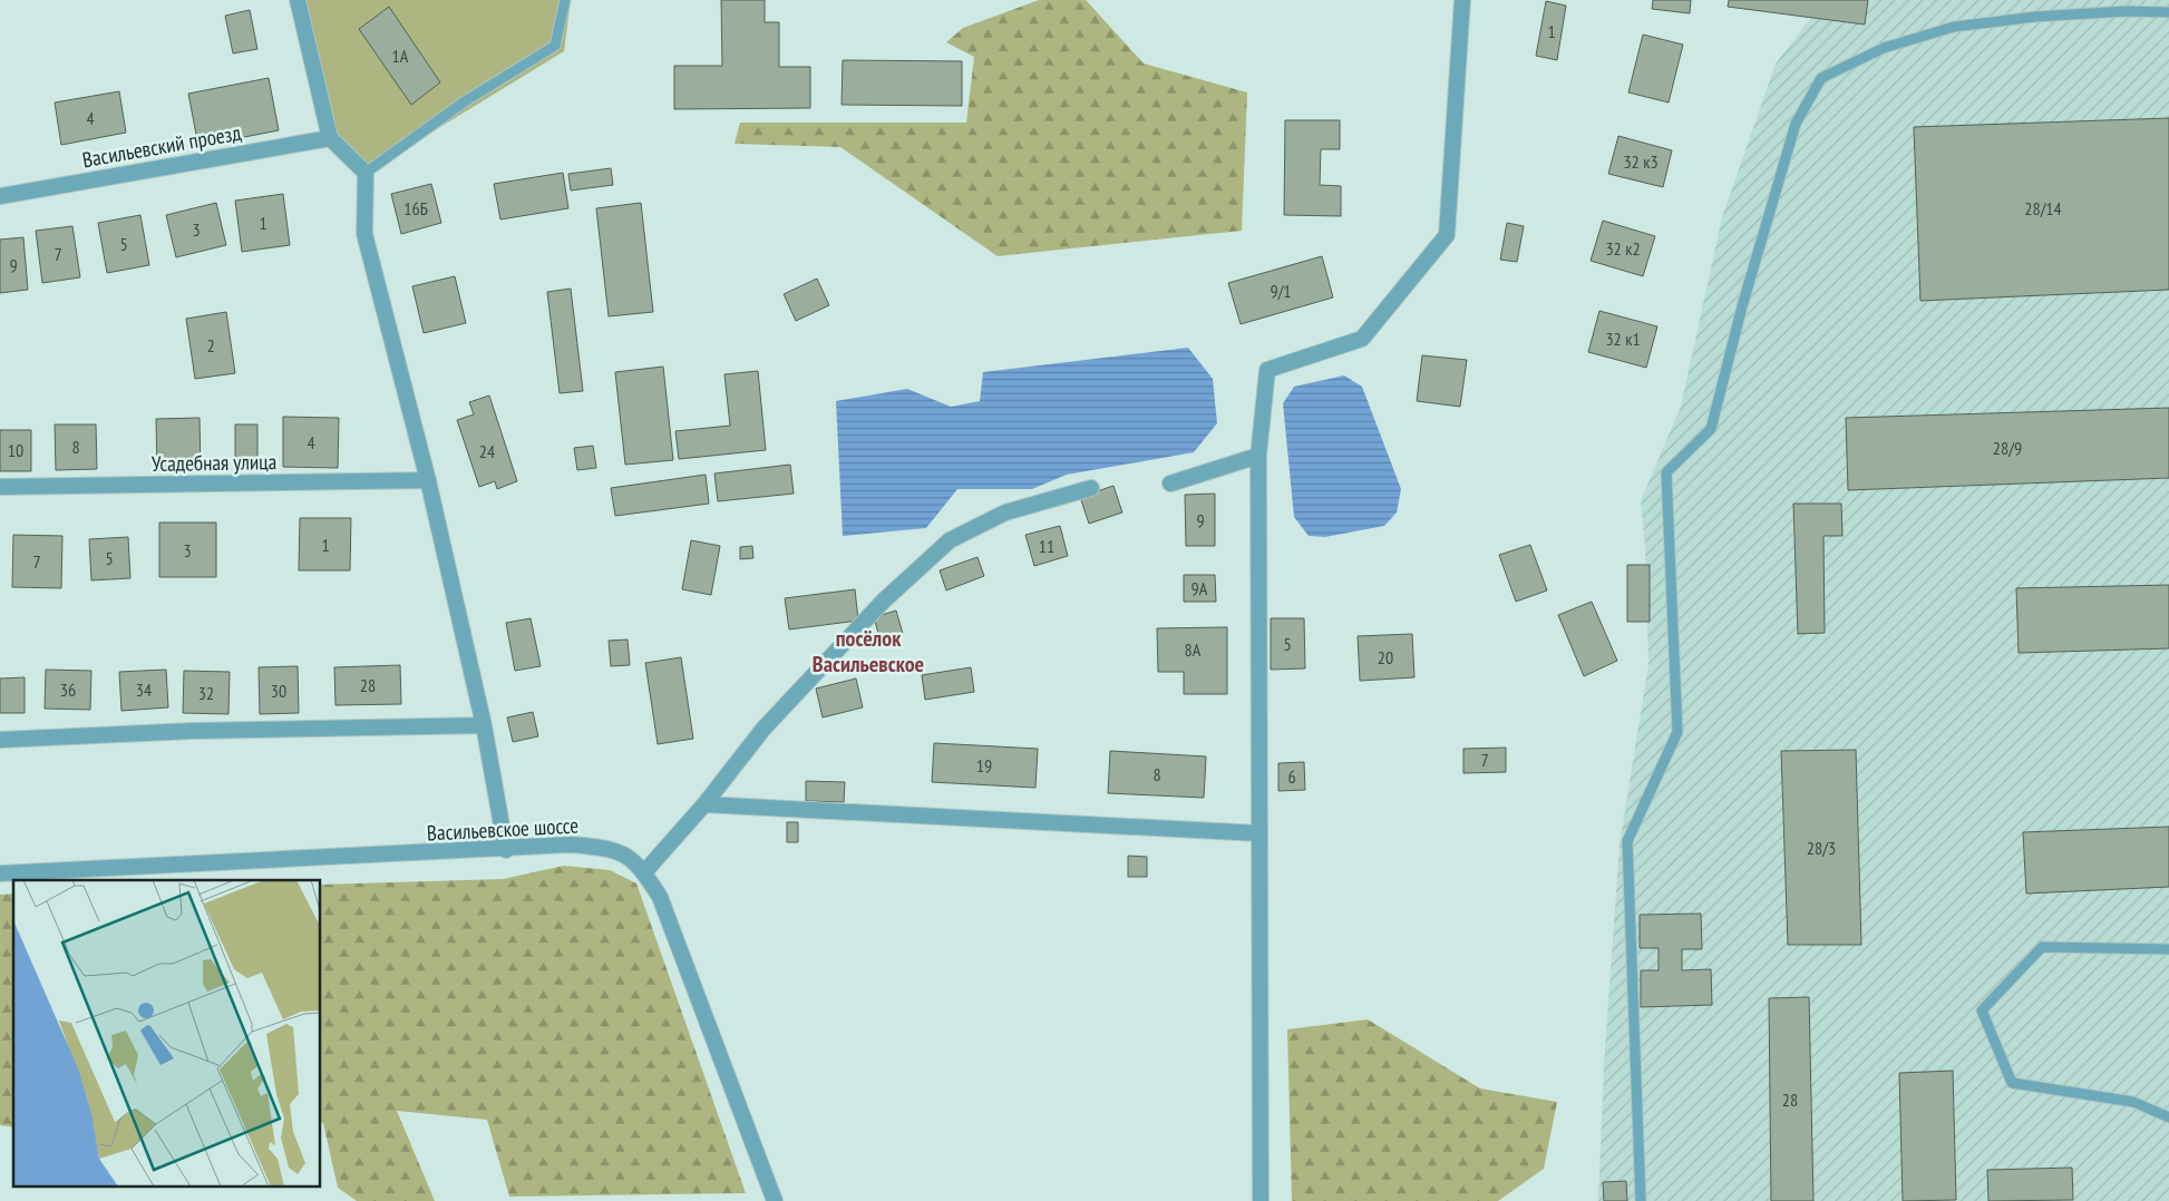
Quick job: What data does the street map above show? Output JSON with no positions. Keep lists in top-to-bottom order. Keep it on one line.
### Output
{"streets":{"street":["Васильевский проезд","Усадебная улица","Васильевское шоссе"]},"districts":["посёлок Васильевское"],"house_numbers":["1","1А","4","32 к3","16Б","28/14","1","3","5","32 к2","7","9","9/1","32 к1","2","4","8","28/9","10","24","9","1","11","3","5","7","9А","5","8А","20","28","36","34","30","32","7","19","8","6","28/3","28"]}
